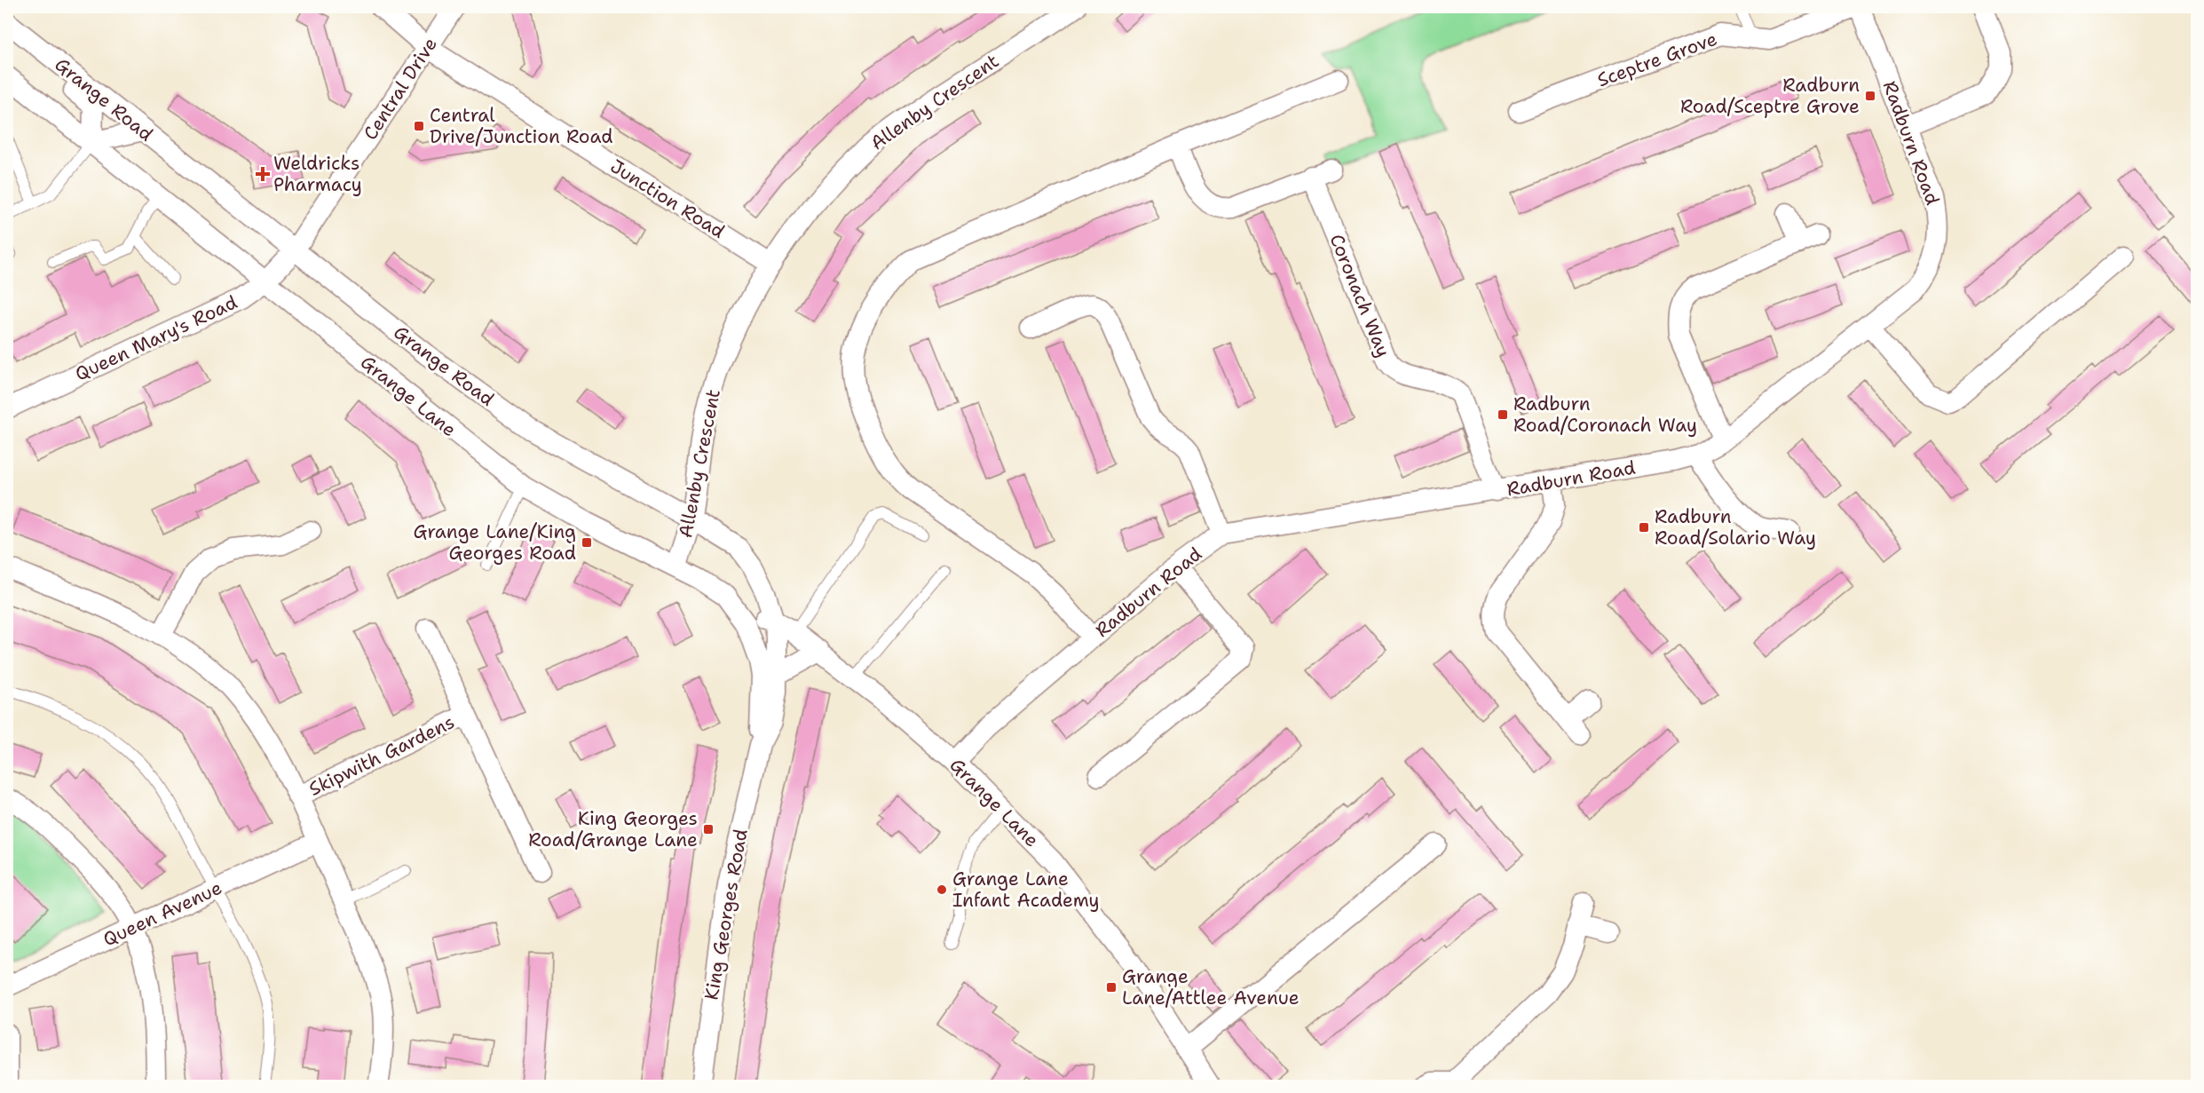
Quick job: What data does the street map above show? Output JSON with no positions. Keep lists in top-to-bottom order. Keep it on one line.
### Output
{"streets":{"street":["Sceptre Grove","Central Drive","Grange Road","Allenby Crescent","Radburn Road","Junction Road","Coronach Way","Queen Mary's Road","Grange Lane","Skipwith Gardens","Queen Avenue","King Georges Road"]},"crossings":[["Sceptre Grove","Radburn Road"],["Central Drive","Grange Road"],["Central Drive","Junction Road"],["Central Drive","Queen Mary's Road"],["Grange Road","Allenby Crescent"],["Grange Road","Queen Mary's Road"],["Grange Road","Grange Lane"],["Allenby Crescent","Junction Road"],["Allenby Crescent","Grange Lane"],["Radburn Road","Coronach Way"],["Radburn Road","Grange Lane"],["Queen Mary's Road","Grange Lane"],["Grange Lane","King Georges Road"]],"places":{"transit":["Radburn Road/Sceptre Grove","Central Drive/Junction Road","Radburn Road/Coronach Way","Radburn Road/Solario Way","Grange Lane/King Georges Road","King Georges Road/Grange Lane","Grange Lane/Attlee Avenue"],"health":["Weldricks Pharmacy"],"other":["Grange Lane Infant Academy"]}}
